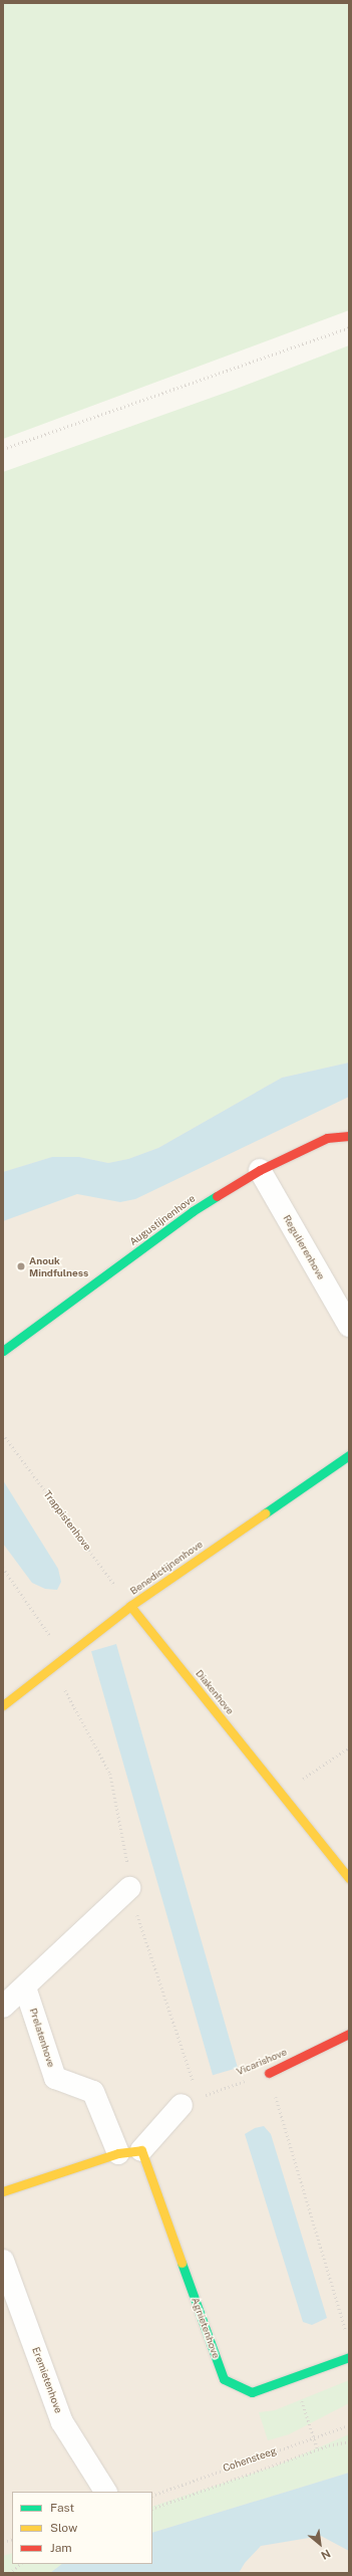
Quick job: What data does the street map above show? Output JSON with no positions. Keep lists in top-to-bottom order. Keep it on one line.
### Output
{"streets":{"street":["Augustijnenhove","Regulierenhove","Benedictijnenhove","Diakenhove","Prelatenhove","Vicarishove","Agnietenhove","Eremietenhove"],"path":["Trappistenhove","Cohensteeg"]},"crossings":[["Augustijnenhove","Regulierenhove"],["Trappistenhove","Benedictijnenhove"],["Trappistenhove","Diakenhove"],["Benedictijnenhove","Diakenhove"]],"places":["Anouk Mindfulness"],"legend":["Fast","Slow","Jam"],"north":"bottom right"}
